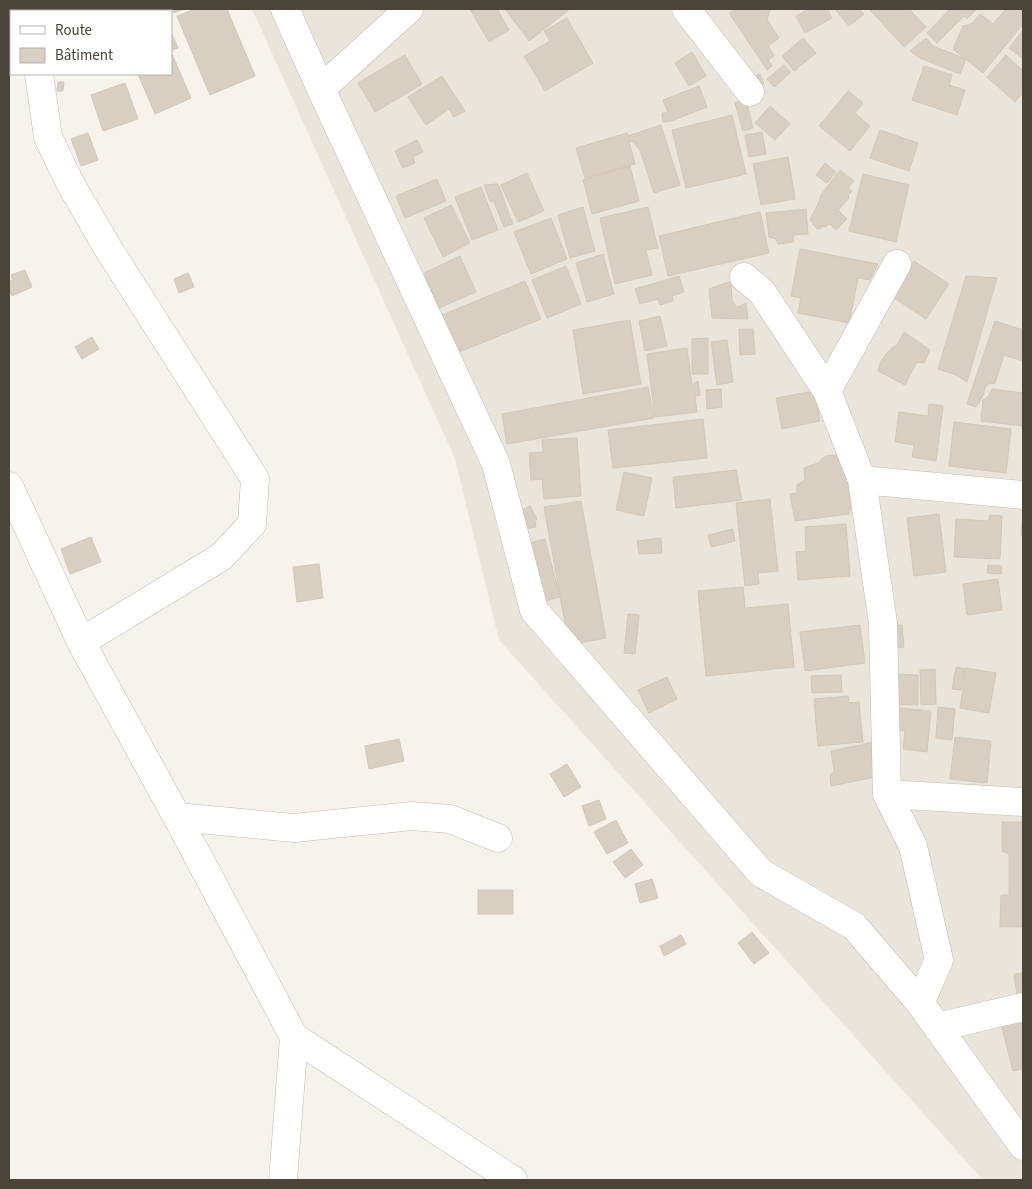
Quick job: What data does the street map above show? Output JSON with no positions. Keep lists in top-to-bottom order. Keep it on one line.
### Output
{"legend":["Route","Bâtiment"]}
